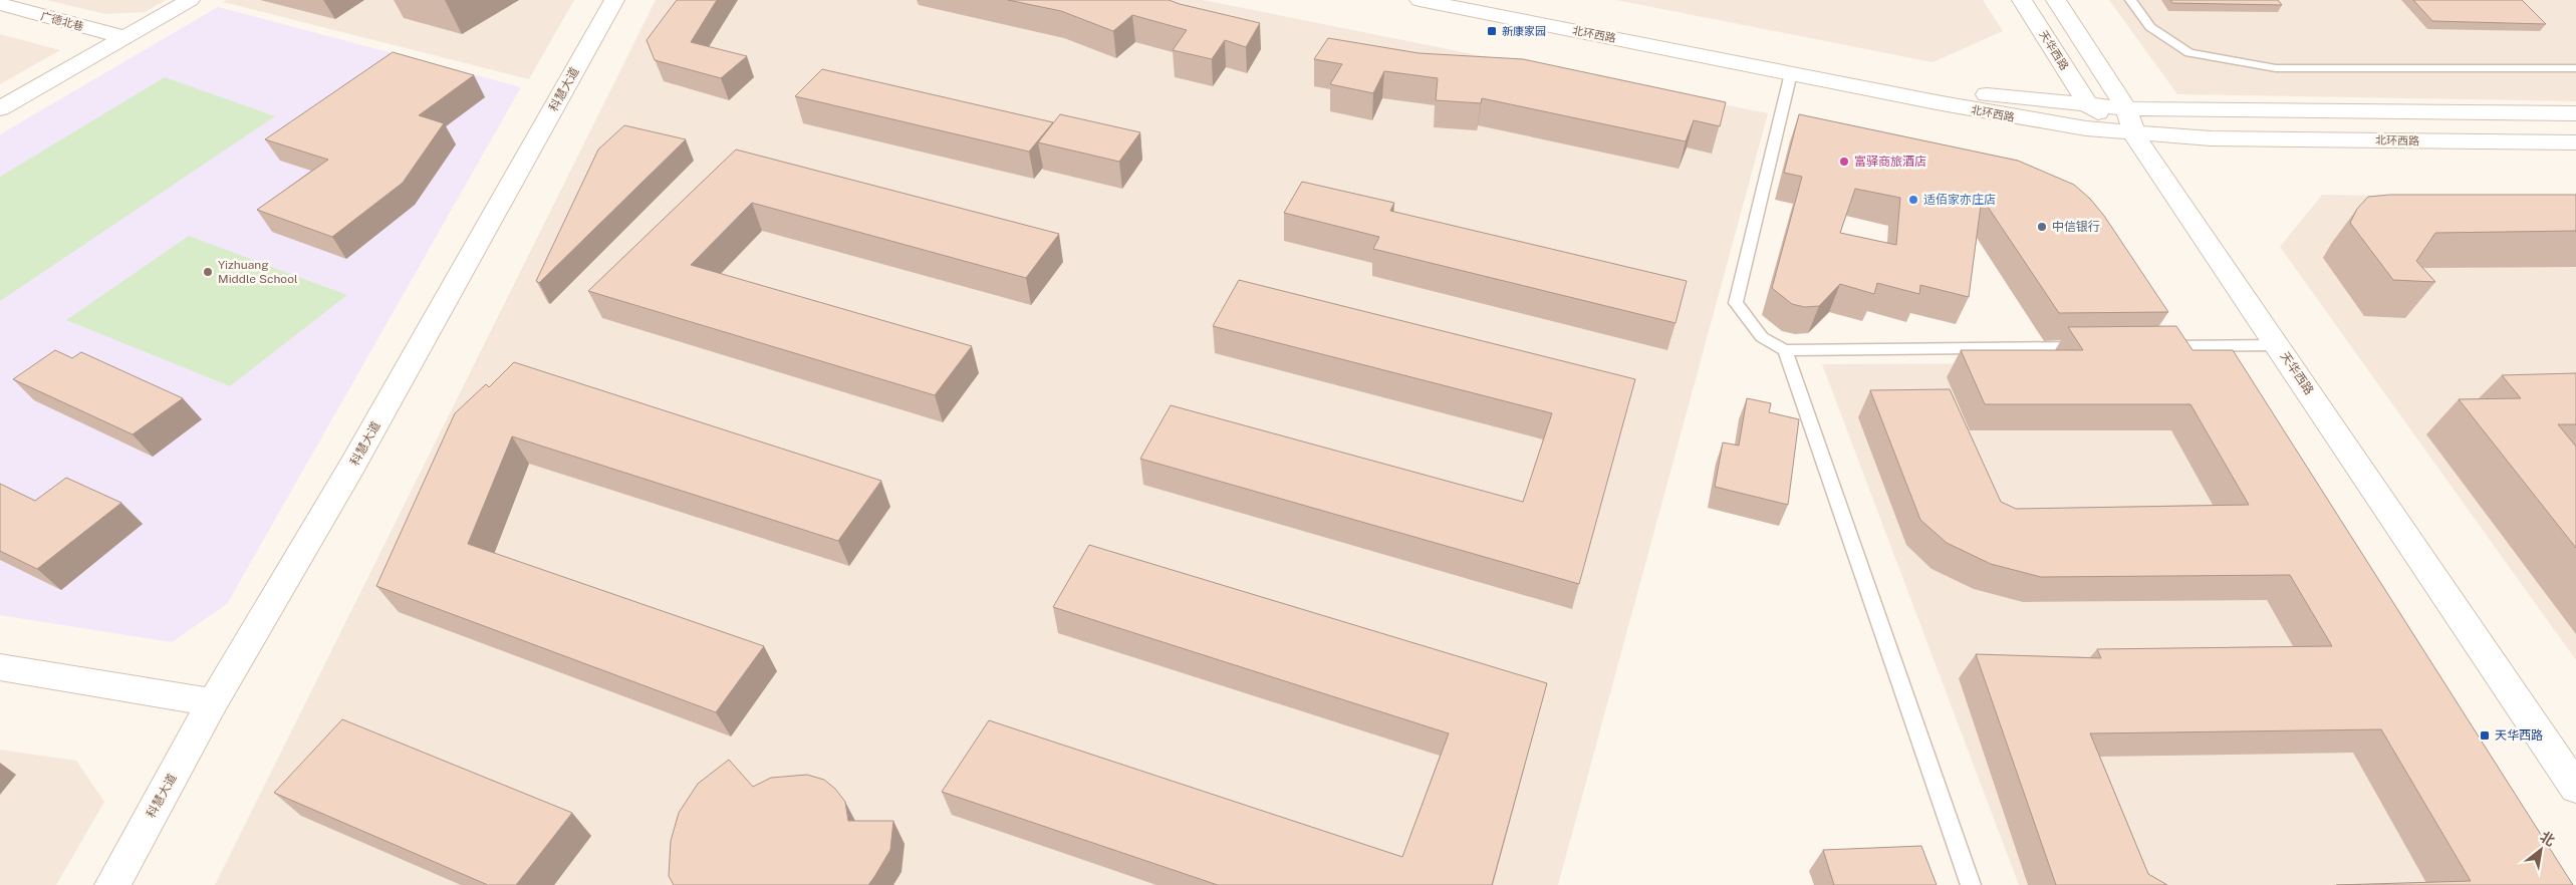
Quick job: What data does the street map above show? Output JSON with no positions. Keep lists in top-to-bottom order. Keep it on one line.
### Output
{"streets":{"street":["广德北巷","北环西路","天华西路","科慧大道"]},"crossings":[["北环西路","天华西路"]],"places":{"transit":["新康家园","天华西路"],"other":["富驿商旅酒店","适佰家亦庄店","中信银行","Yizhuang Middle School"]},"north":"top right"}
